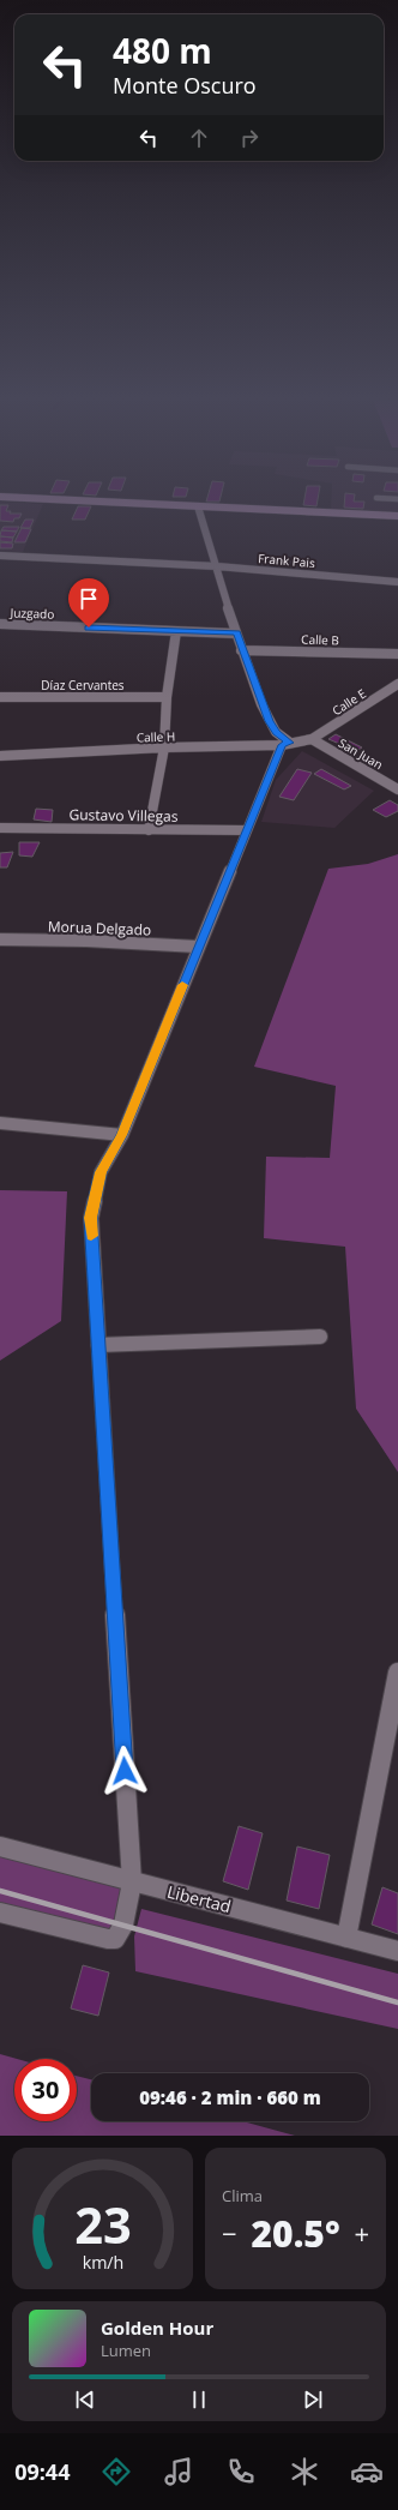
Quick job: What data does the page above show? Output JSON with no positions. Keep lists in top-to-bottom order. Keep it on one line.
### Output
{"streets":{"street":["Frank Pais","Juzgado","Calle B","Díaz Cervantes","Calle E","Calle H","San Juan","Gustavo Villegas","Morua Delgado","Libertad"]},"crossings":[["Calle E","Calle H"],["Calle E","San Juan"],["Calle H","San Juan"]],"page":{"turn":["480 m","Monte Oscuro"],"limit":"30","trip":"09:46 · 2 min · 660 m","tile":"Clima","heat":["−","20.5°","+"],"song":["Golden Hour","Lumen"],"tabs":"09:44","gauge":["23","km/h"]}}
